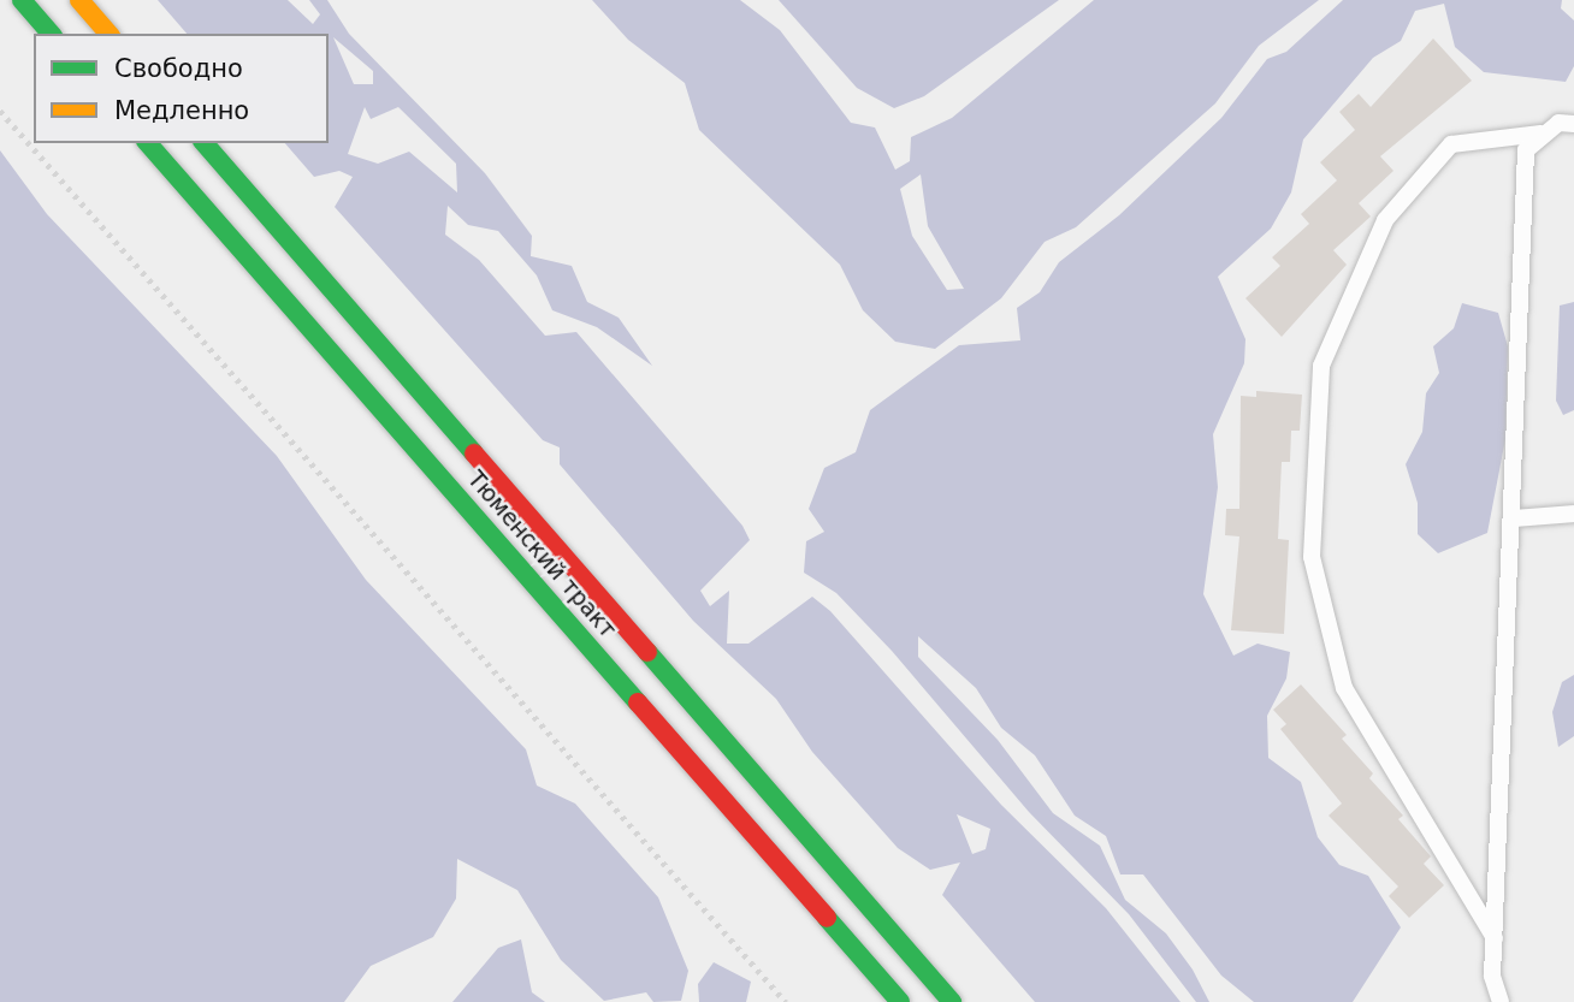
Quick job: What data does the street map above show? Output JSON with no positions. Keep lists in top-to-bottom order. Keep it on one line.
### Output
{"streets":{"main road":["Тюменский тракт"]},"legend":["Свободно","Медленно"]}
